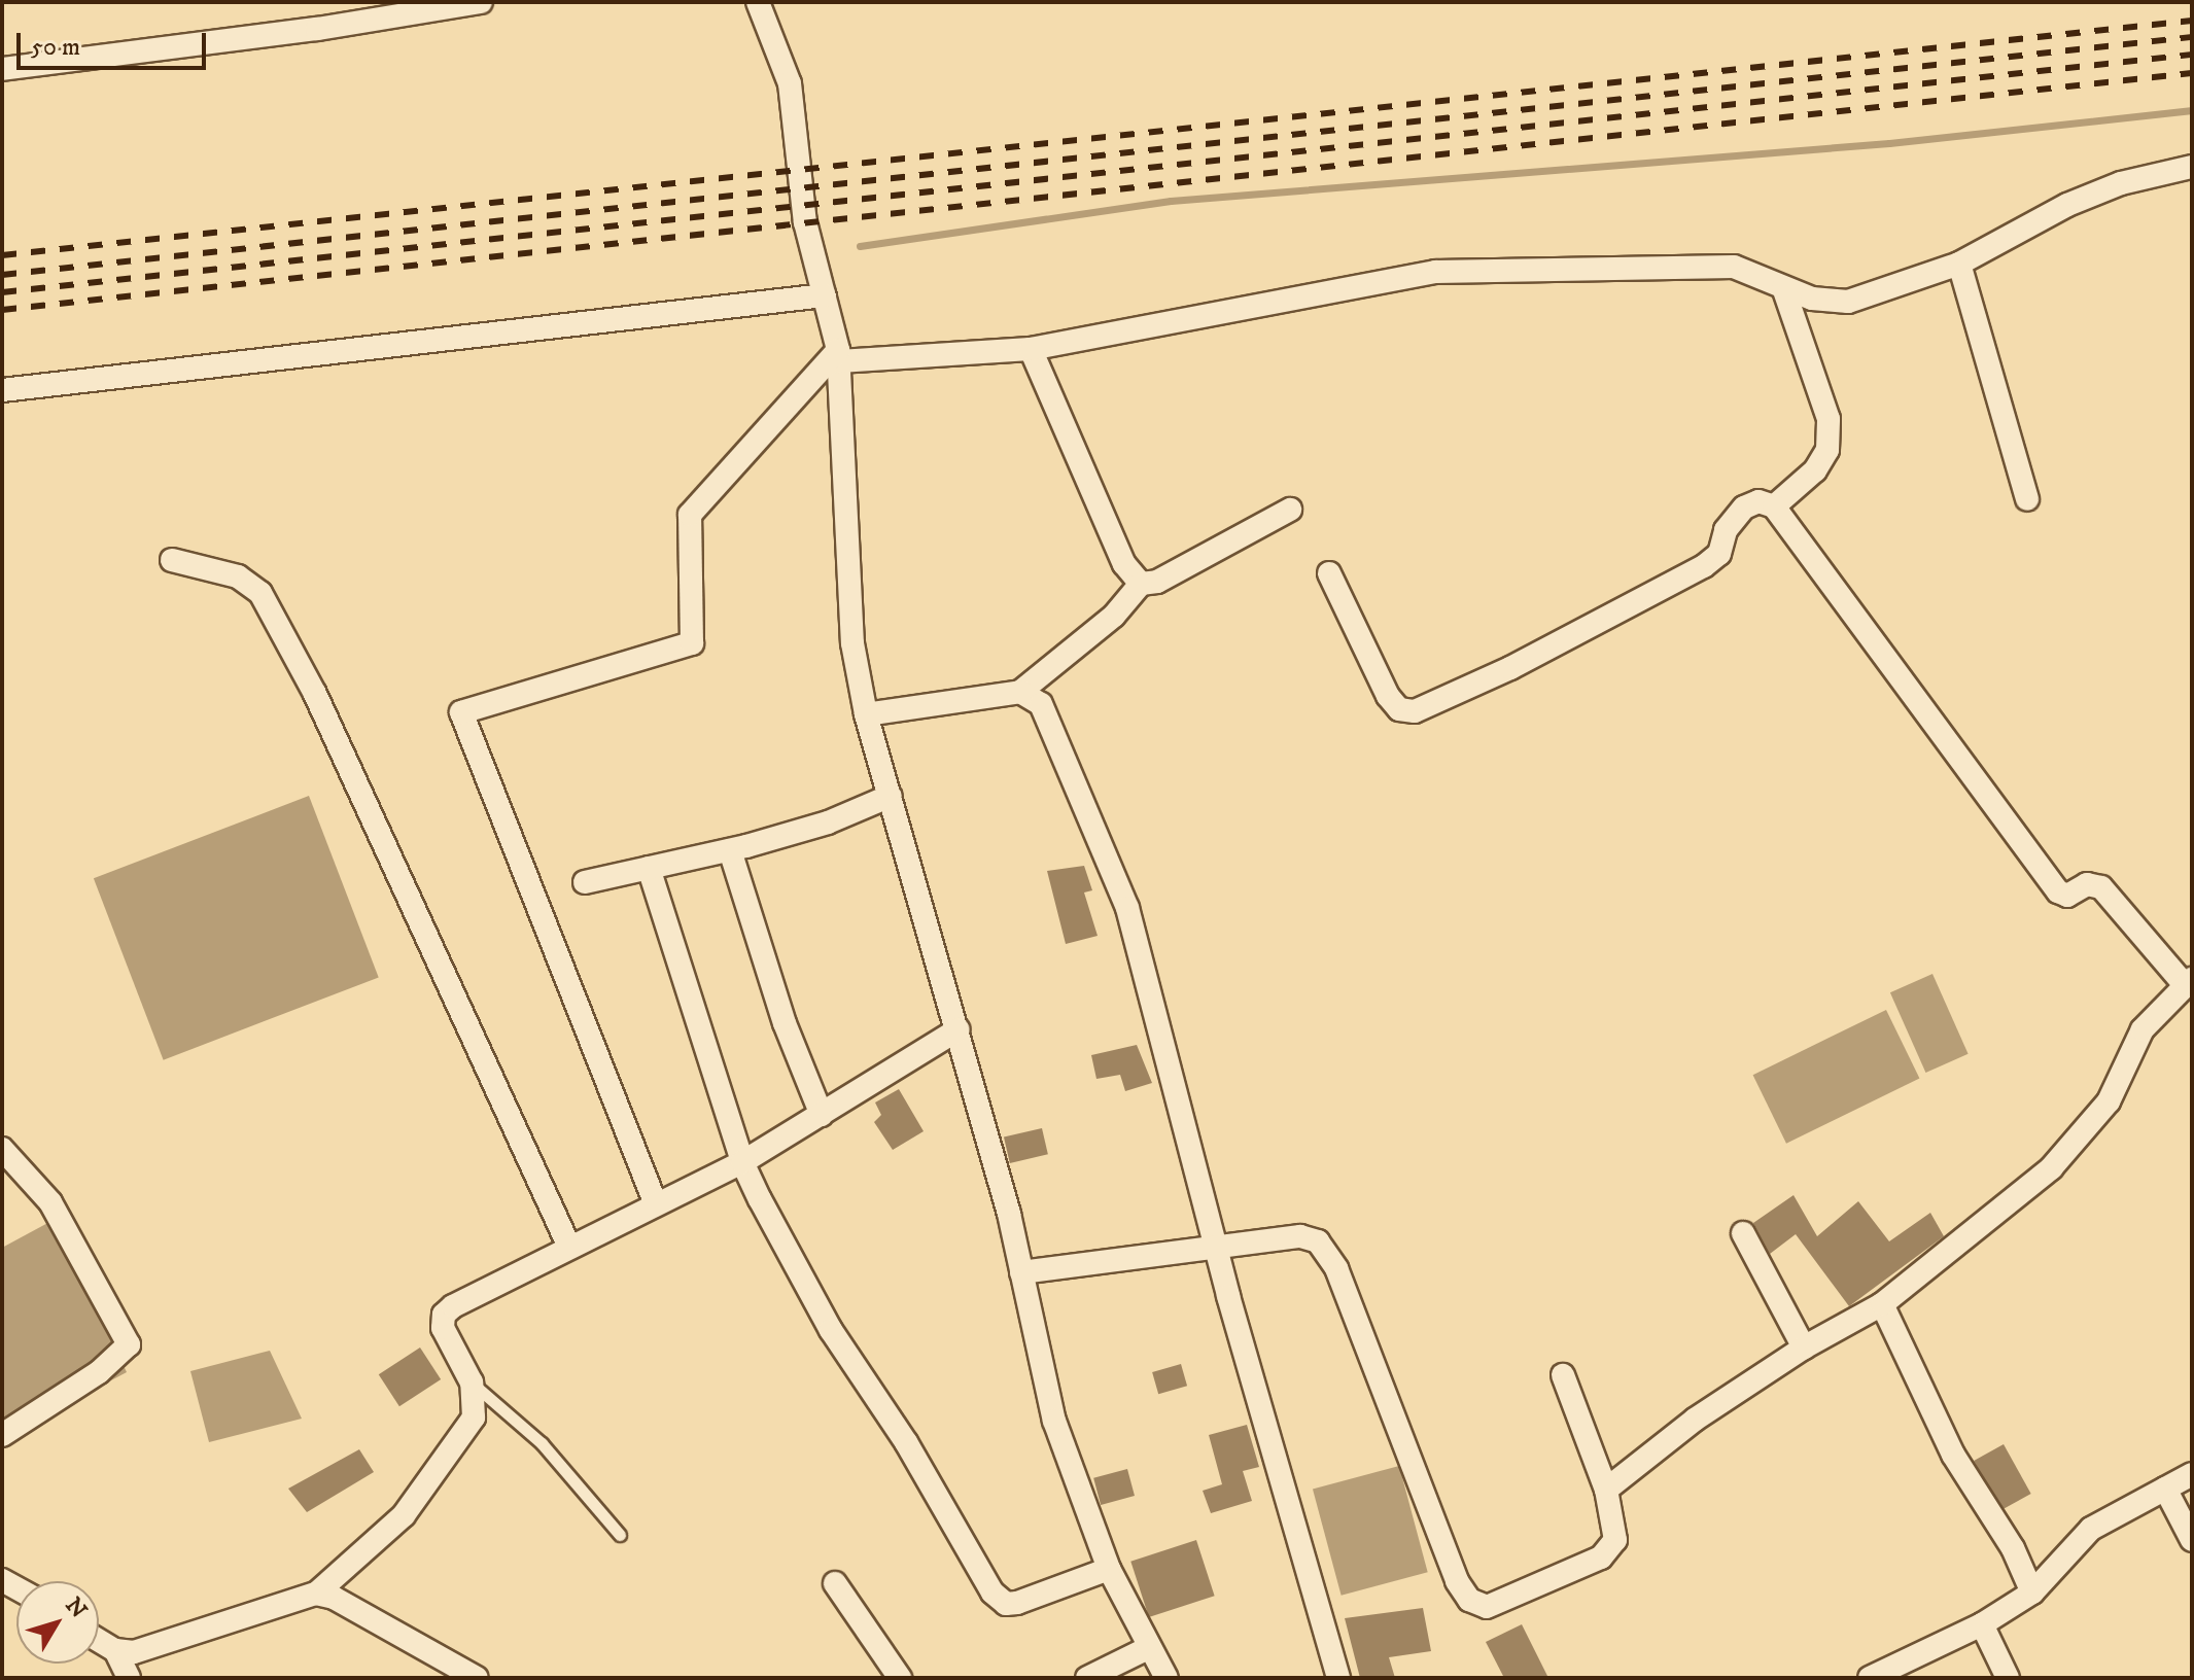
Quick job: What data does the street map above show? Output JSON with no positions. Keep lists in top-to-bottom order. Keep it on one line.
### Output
{"scale_bar":"50 m","north":"top right"}
